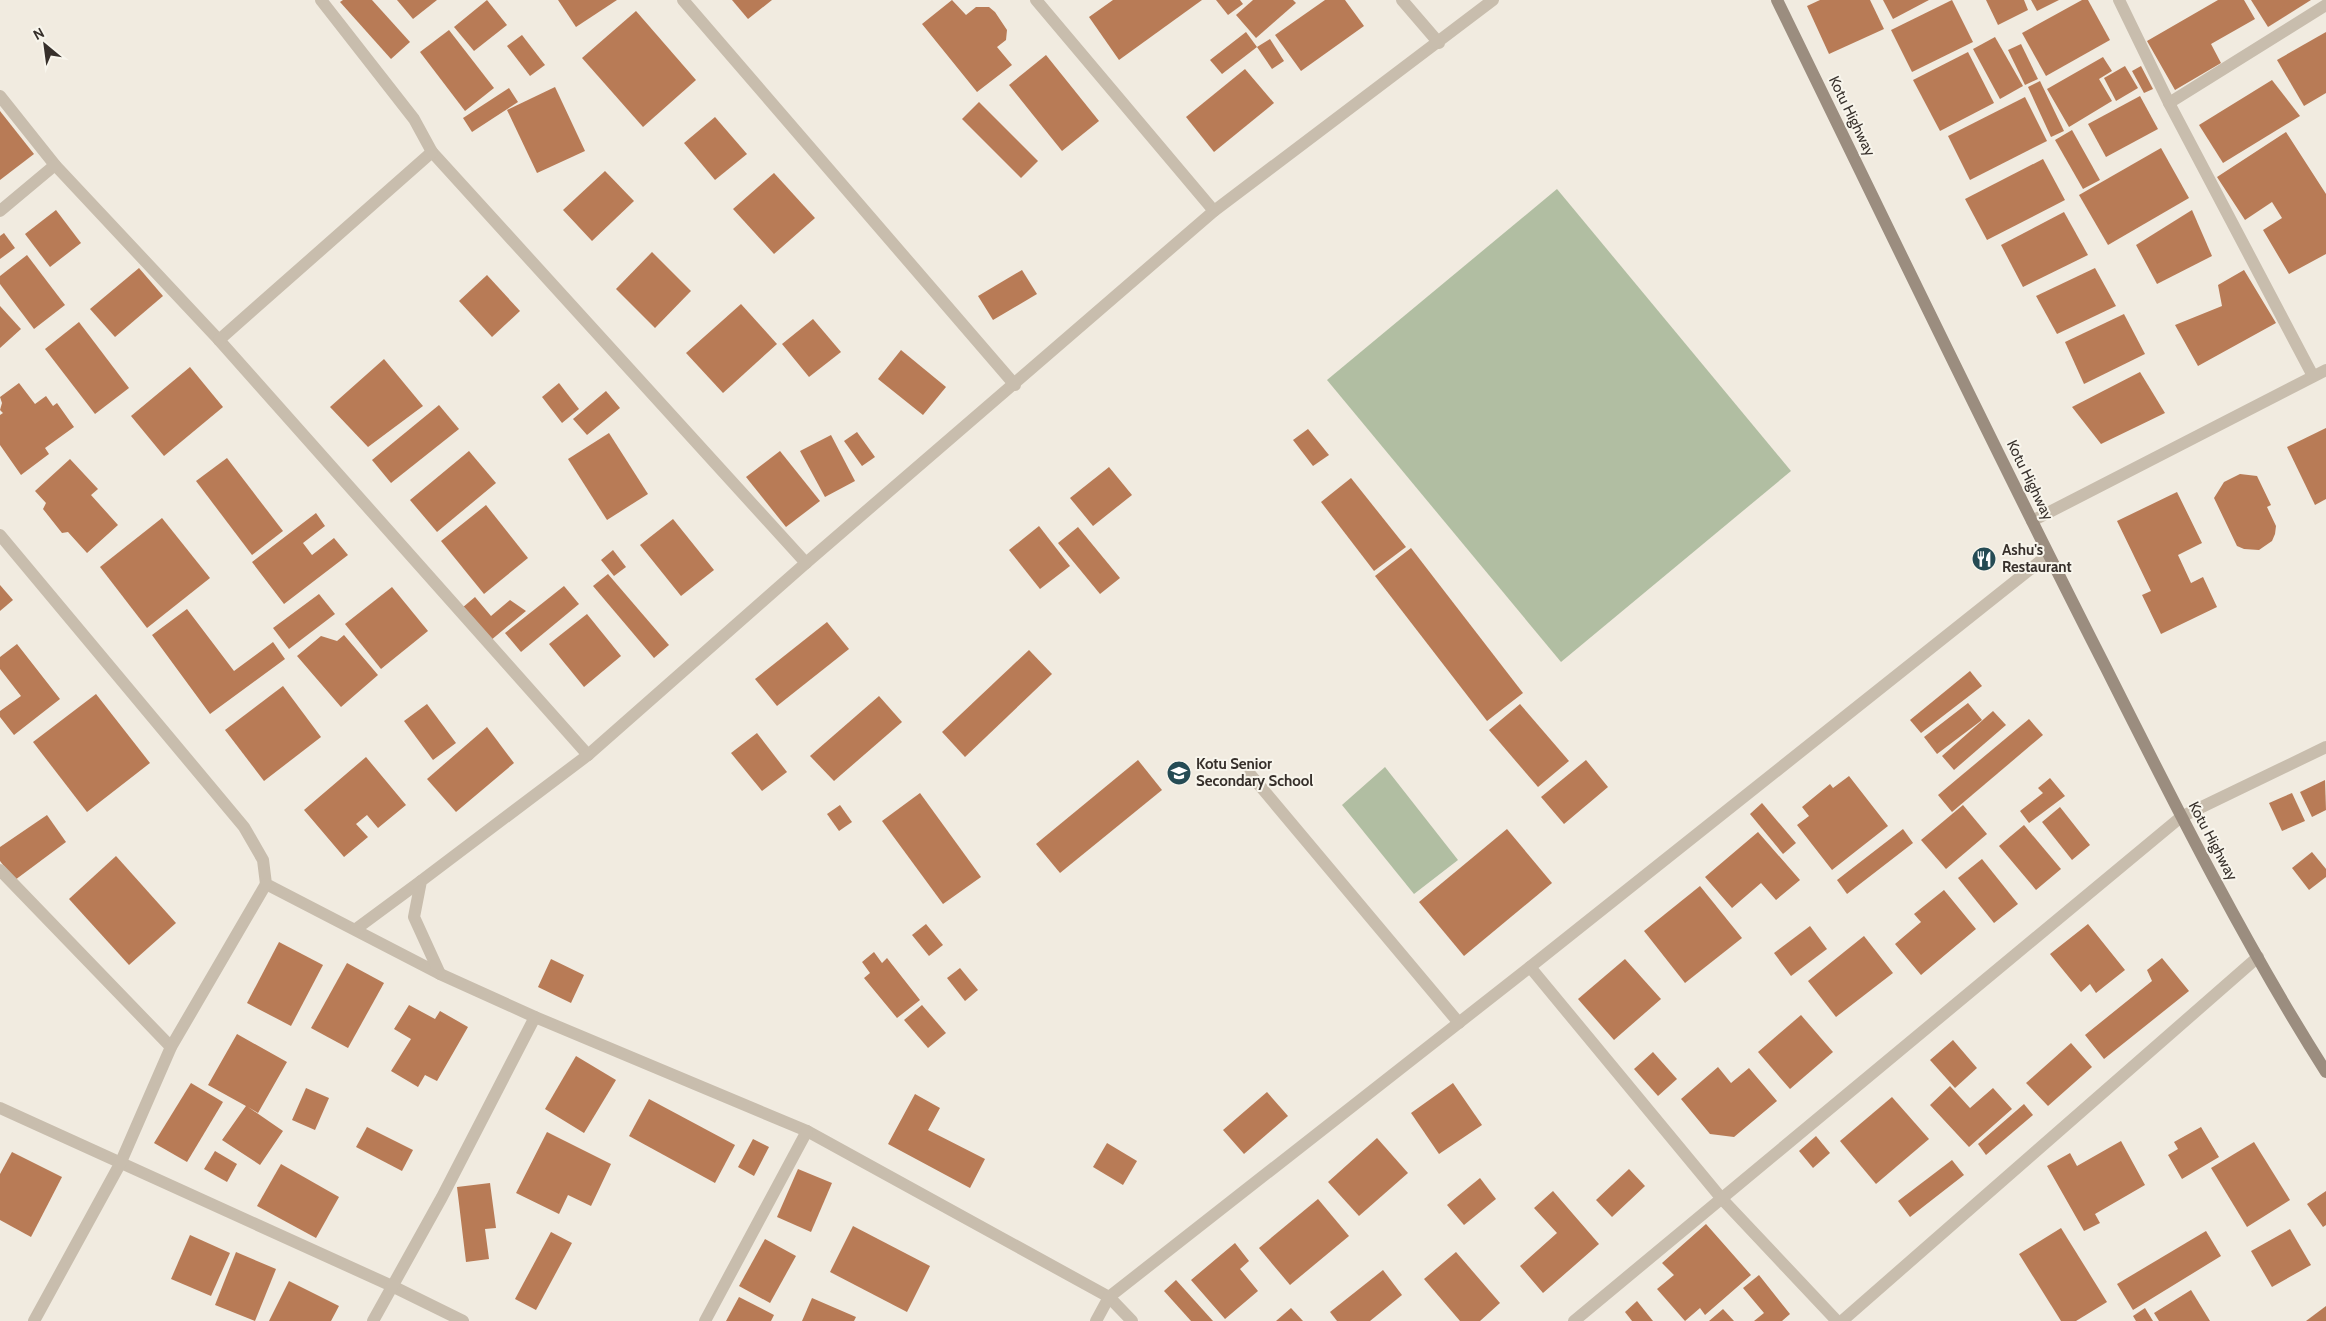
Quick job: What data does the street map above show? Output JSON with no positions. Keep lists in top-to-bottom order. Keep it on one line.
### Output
{"streets":{"street":["Kotu Highway"]},"places":{"restaurant":["Ashu's Restaurant"],"school or university":["Kotu Senior Secondary School"]},"north":"top left"}
